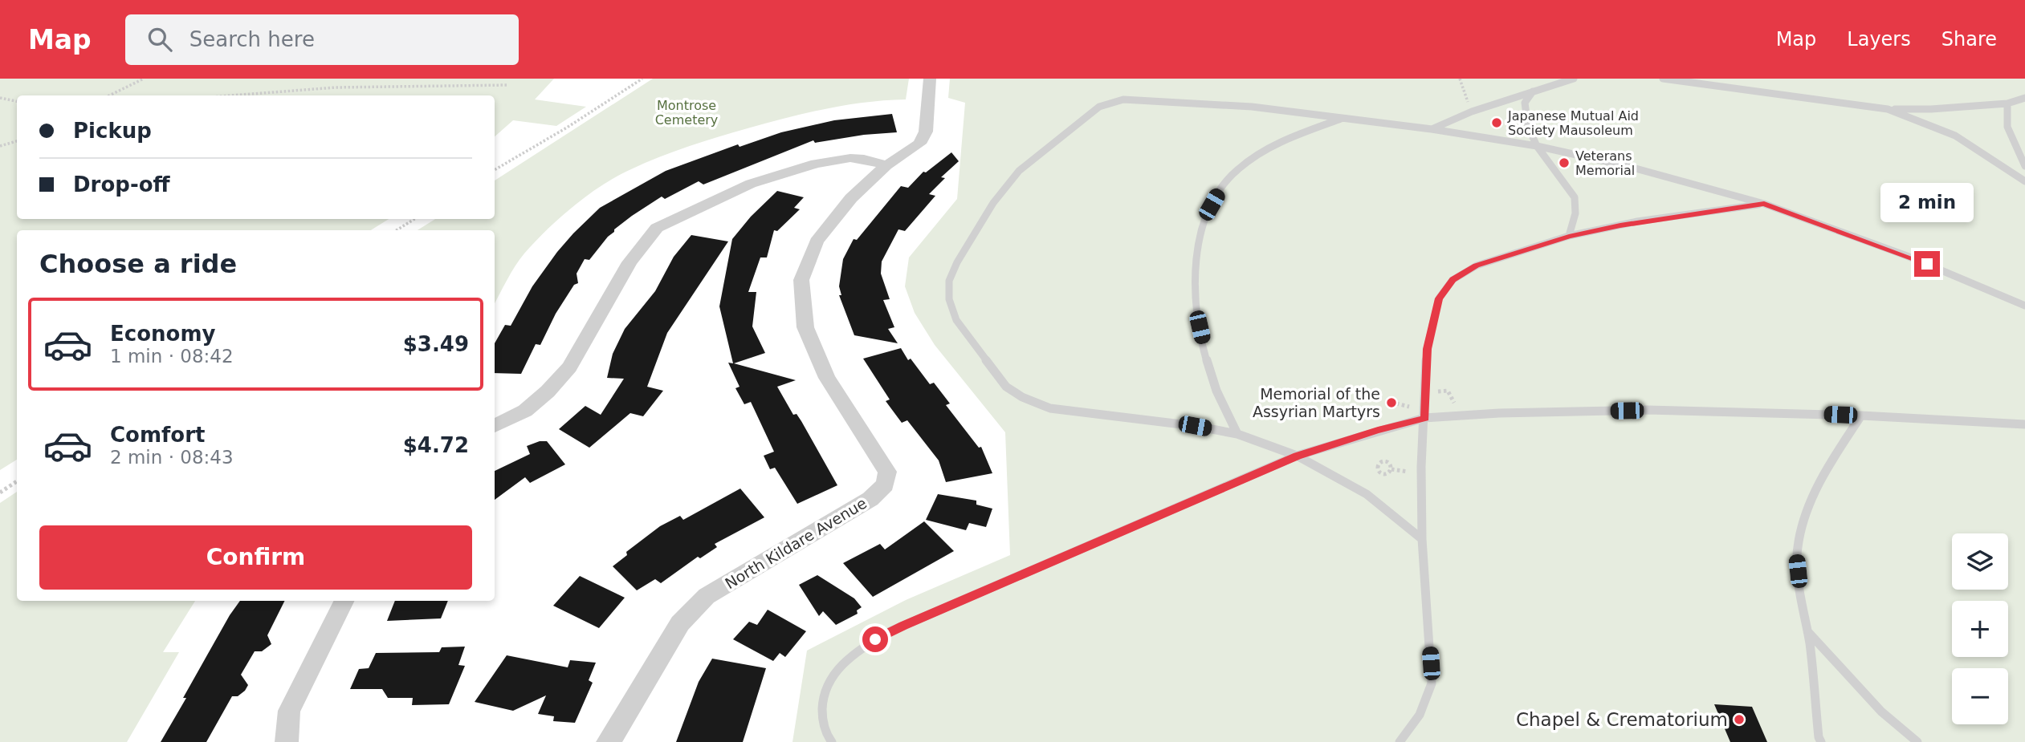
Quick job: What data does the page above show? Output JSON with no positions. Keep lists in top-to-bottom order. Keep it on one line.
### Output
{"streets":{"street":["North Kildare Avenue"]},"parks":["Montrose Cemetery"],"places":["Japanese Mutual Aid Society Mausoleum","Veterans Memorial","Memorial of the Assyrian Martyrs","Chapel & Crematorium"],"page":{"header":"Map","search":"Search here","nav":["Map","Layers","Share"],"banner":["Pickup","Drop-off"],"bubble":"2 min","heading":"Choose a ride","list":[{"name":"Economy","note":"1 min · 08:42","value":"$3.49"},{"name":"Comfort","note":"2 min · 08:43","value":"$4.72"}],"buttons":"Confirm","map_buttons":["+","−"]}}
